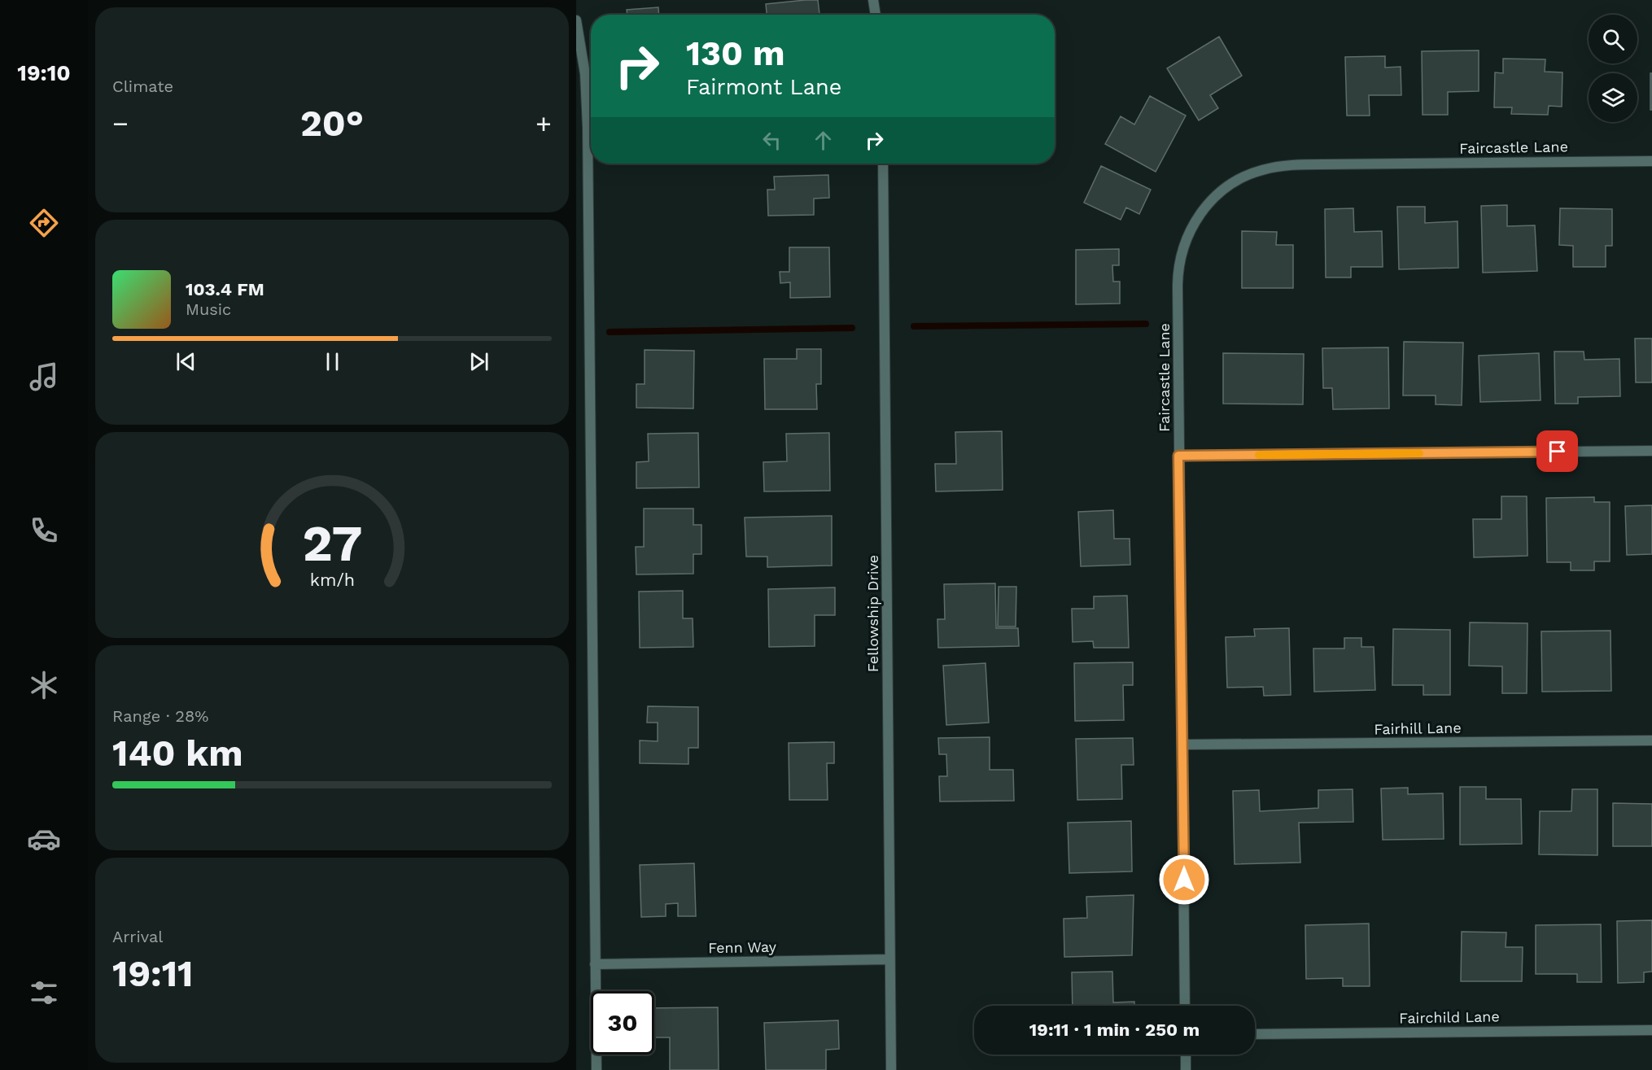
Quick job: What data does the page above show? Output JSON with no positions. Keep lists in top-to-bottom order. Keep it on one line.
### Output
{"streets":{"street":["Faircastle Lane","Fellowship Drive","Fairhill Lane","Fenn Way","Fairchild Lane"]},"crossings":[["Faircastle Lane","Fairhill Lane"],["Fellowship Drive","Fenn Way"]],"page":{"tabs":"19:10","tile":["Climate",["Range · 28%","140 km"],["Arrival","19:11"]],"turn":["130 m","Fairmont Lane"],"heat":["−","20°","+"],"song":["103.4 FM","Music"],"limit":"30","trip":"19:11 · 1 min · 250 m","gauge":["27","km/h"]}}
